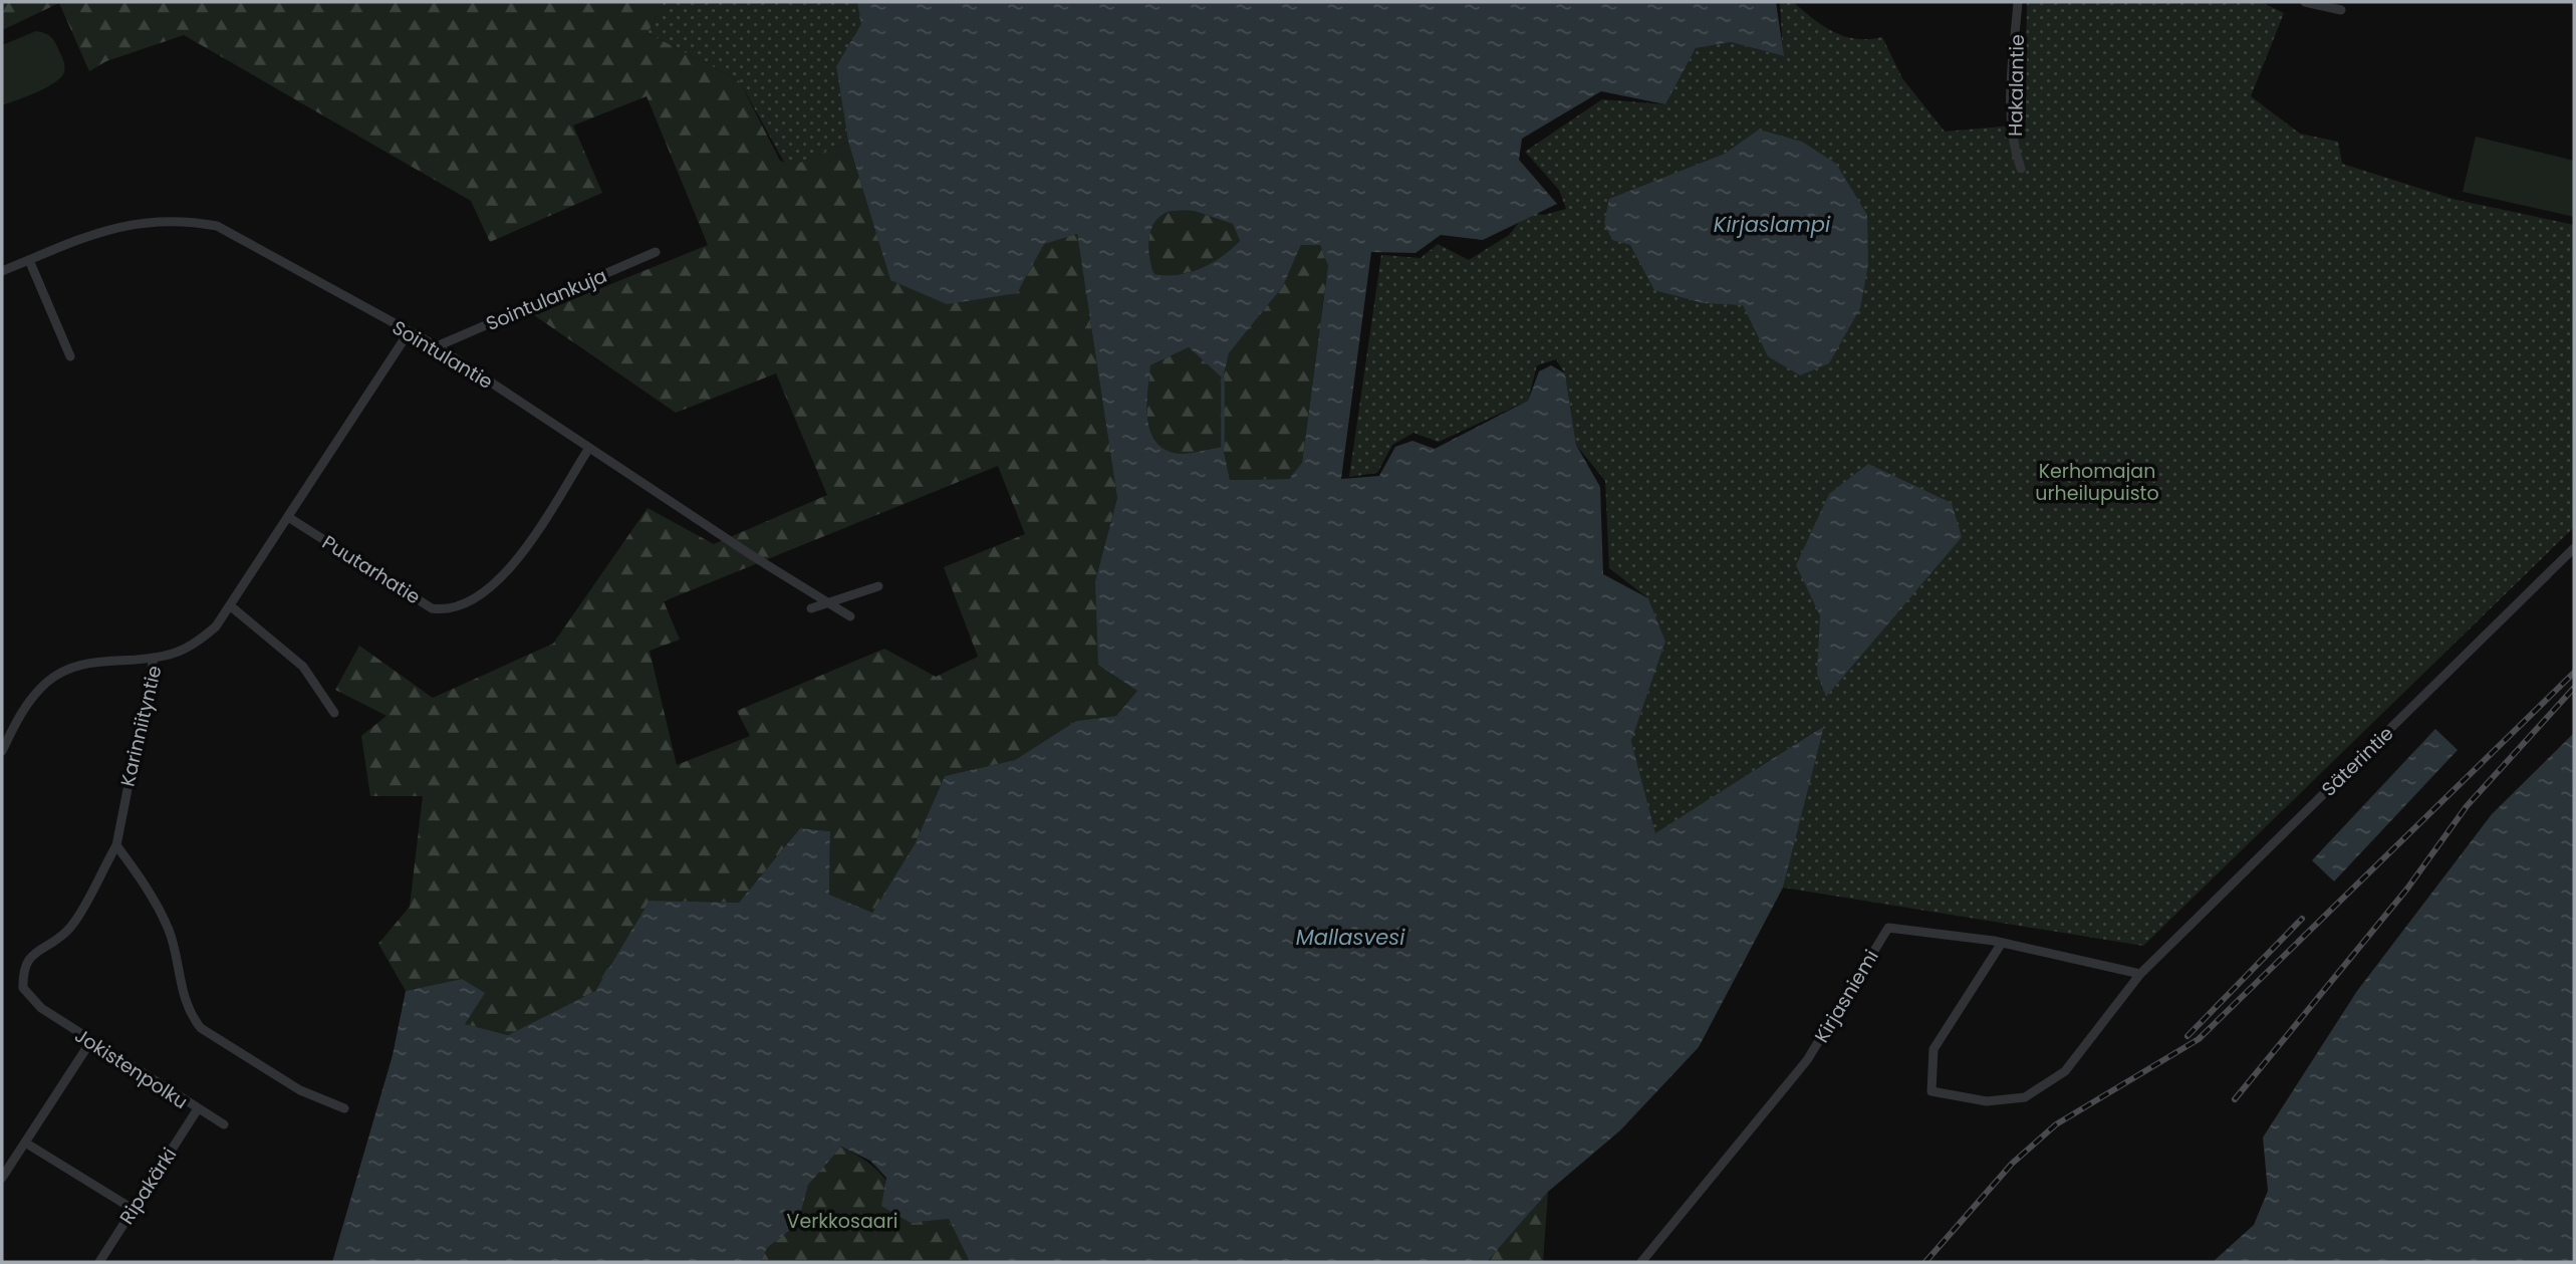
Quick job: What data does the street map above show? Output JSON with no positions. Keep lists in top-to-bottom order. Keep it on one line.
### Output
{"streets":{"street":["Hakalantie","Sointulankuja","Sointulantie","Puutarhatie","Karinniityntie","Säterintie","Kirjasniemi","Jokistenpolku","Ripakärki"]},"crossings":[["Sointulankuja","Sointulantie"],["Sointulantie","Puutarhatie"],["Sointulantie","Karinniityntie"],["Puutarhatie","Karinniityntie"],["Karinniityntie","Jokistenpolku"],["Säterintie","Kirjasniemi"],["Jokistenpolku","Ripakärki"]],"water":["Kirjaslampi","Mallasvesi"],"parks":["Kerhomajan urheilupuisto","Verkkosaari"]}
